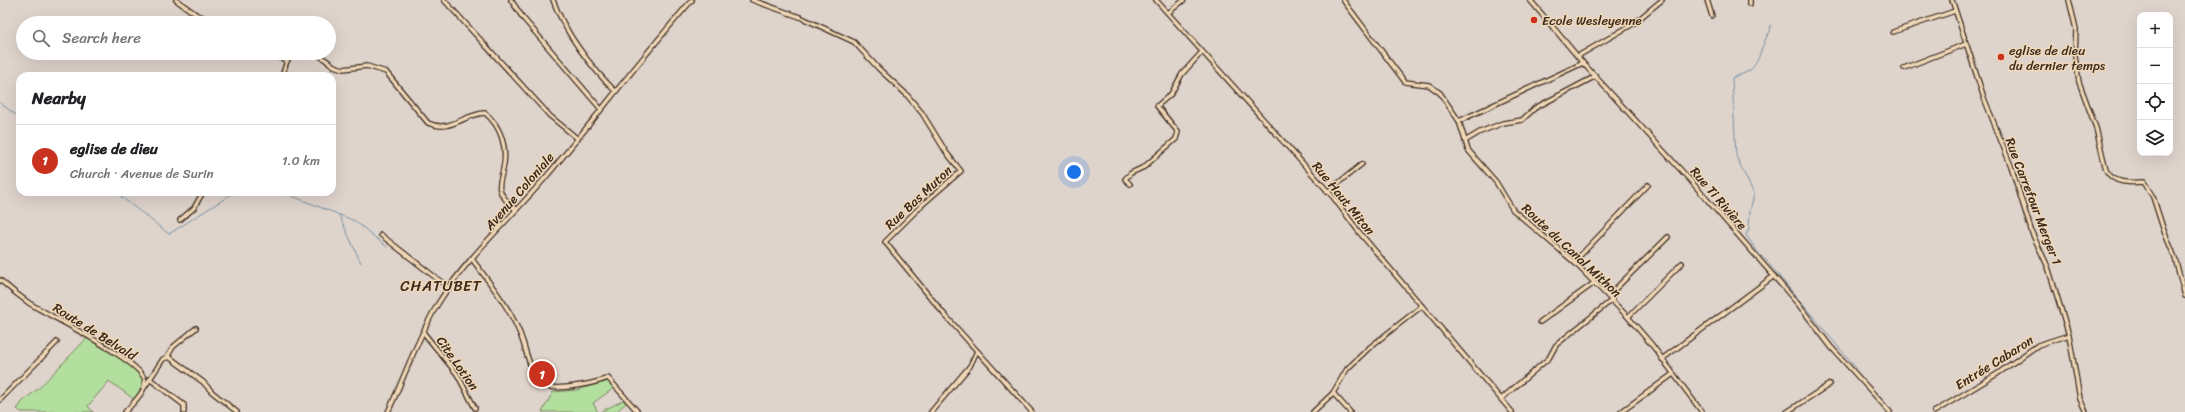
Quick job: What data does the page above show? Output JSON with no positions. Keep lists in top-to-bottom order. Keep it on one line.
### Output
{"streets":{"street":["Avenue Coloniale","Rue Bas Muton","Rue Haut Miton","Rue Ti Rivière","Rue Carrefour Merger 1","Route du Canal Mithon","Route de Belvald","Entrée Cabaron","Cite Lotion"]},"crossings":[["Avenue Coloniale","Cite Lotion"],["Rue Carrefour Merger 1","Entrée Cabaron"]],"districts":["CHATUBET"],"places":["Ecole Wesleyenne","eglise de dieu du dernier temps"],"page":{"map_buttons":["+","−"],"search":"Search here","heading":"Nearby","list":[{"mark":"1","name":"eglise de dieu","note":"Church · Avenue de Surin","value":"1.0 km"}],"pins":"1"}}
